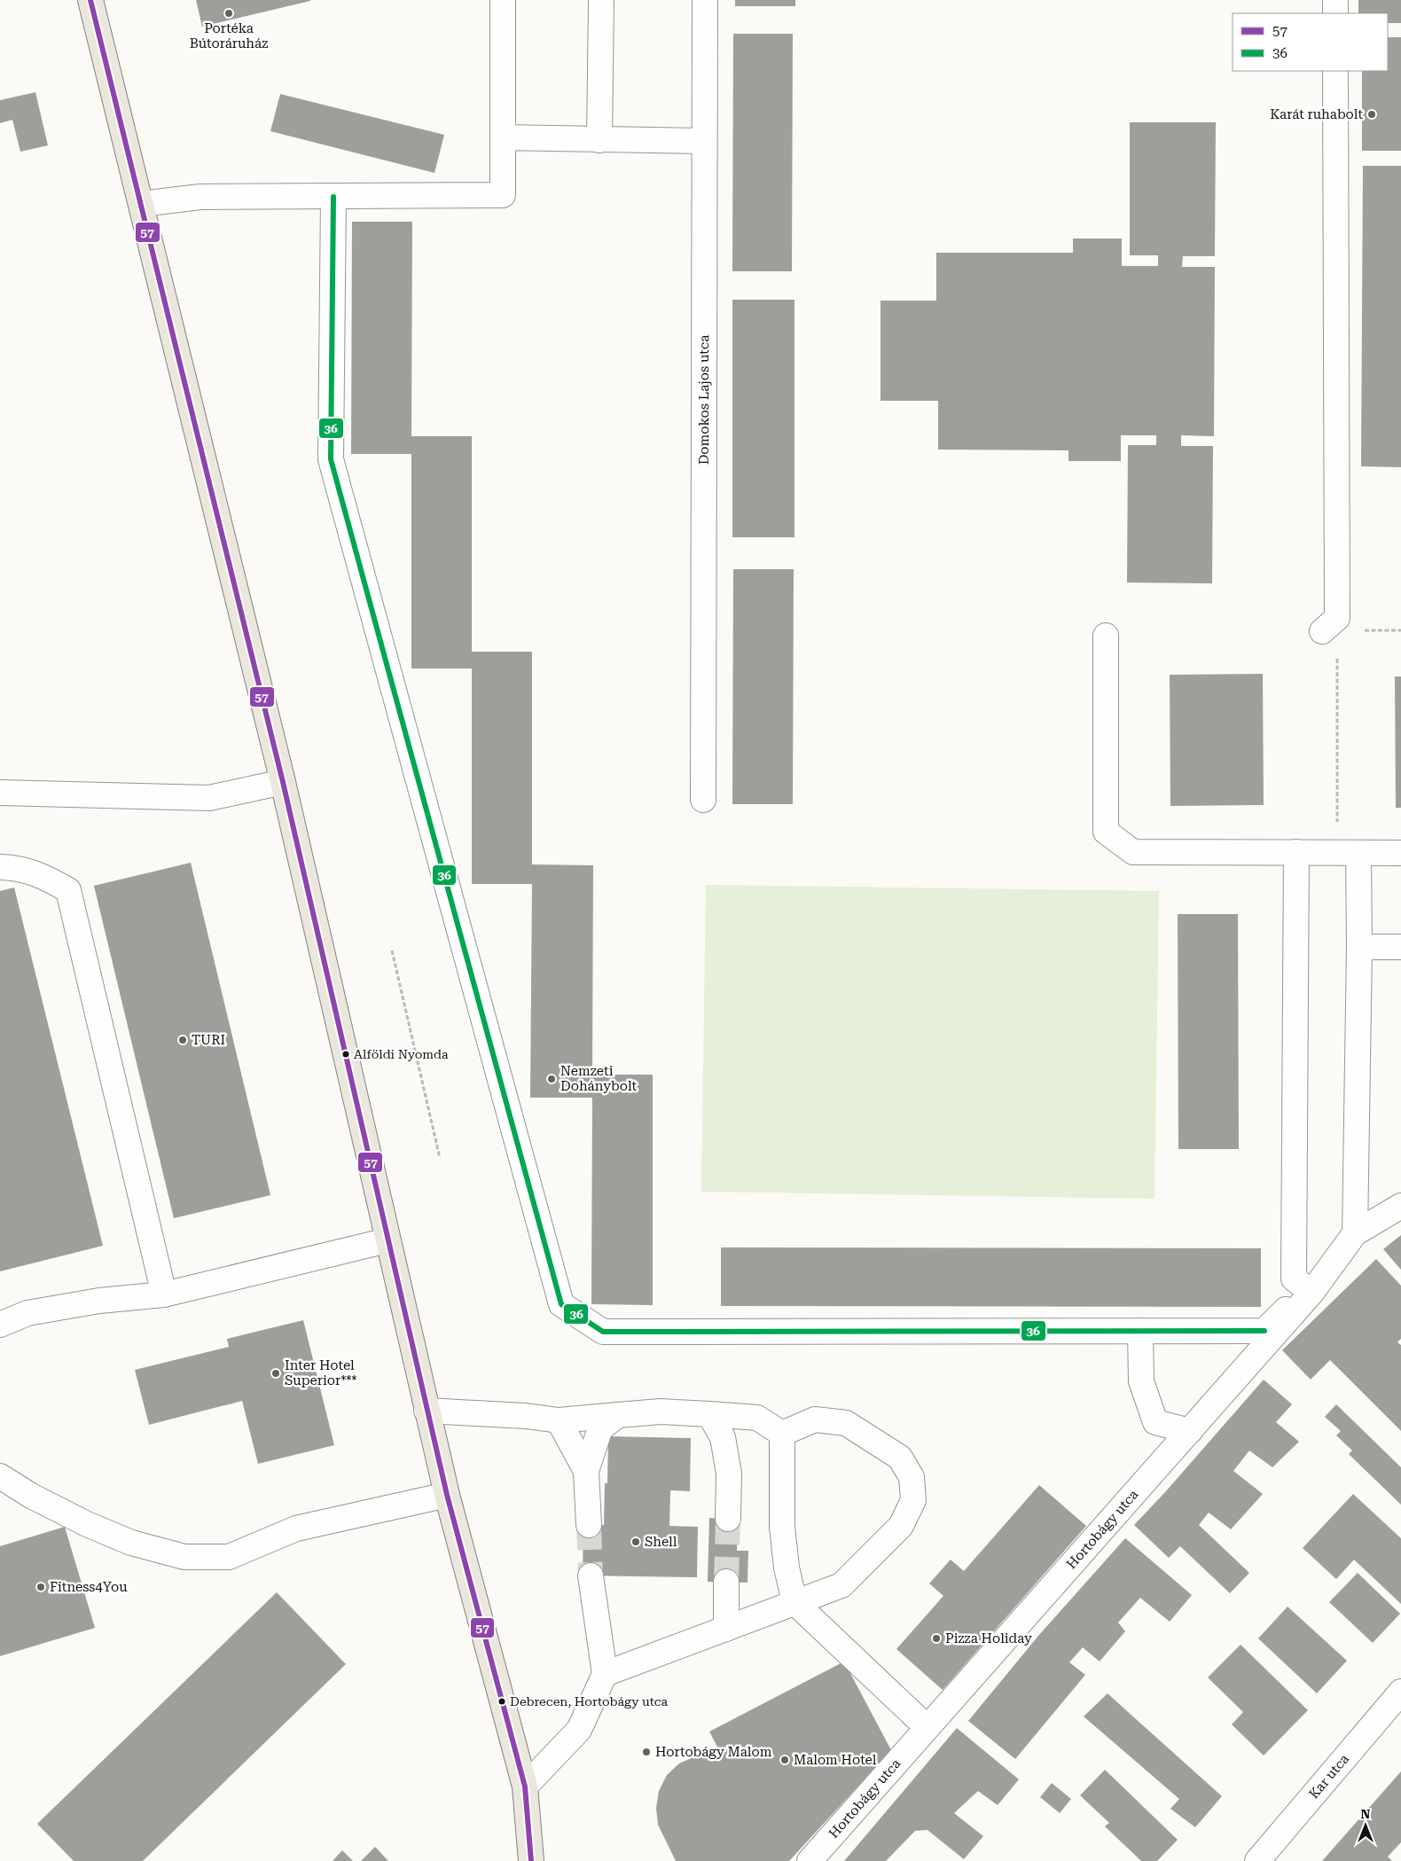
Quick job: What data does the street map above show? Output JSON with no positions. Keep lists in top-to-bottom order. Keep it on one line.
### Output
{"streets":{"street":["Domokos Lajos utca","Hortobágy utca","Kar utca"]},"places":["Portéka Bútoráruház","Karát ruhabolt","TURI","Alföldi Nyomda","Nemzeti Dohánybolt","Inter Hotel Superior***","Shell","Fitness4You","Pizza Holiday","Debrecen, Hortobágy utca","Hortobágy Malom","Malom Hotel"],"lines":["transit line 57","transit line 36"],"legend":["57","36"],"north":"top"}
